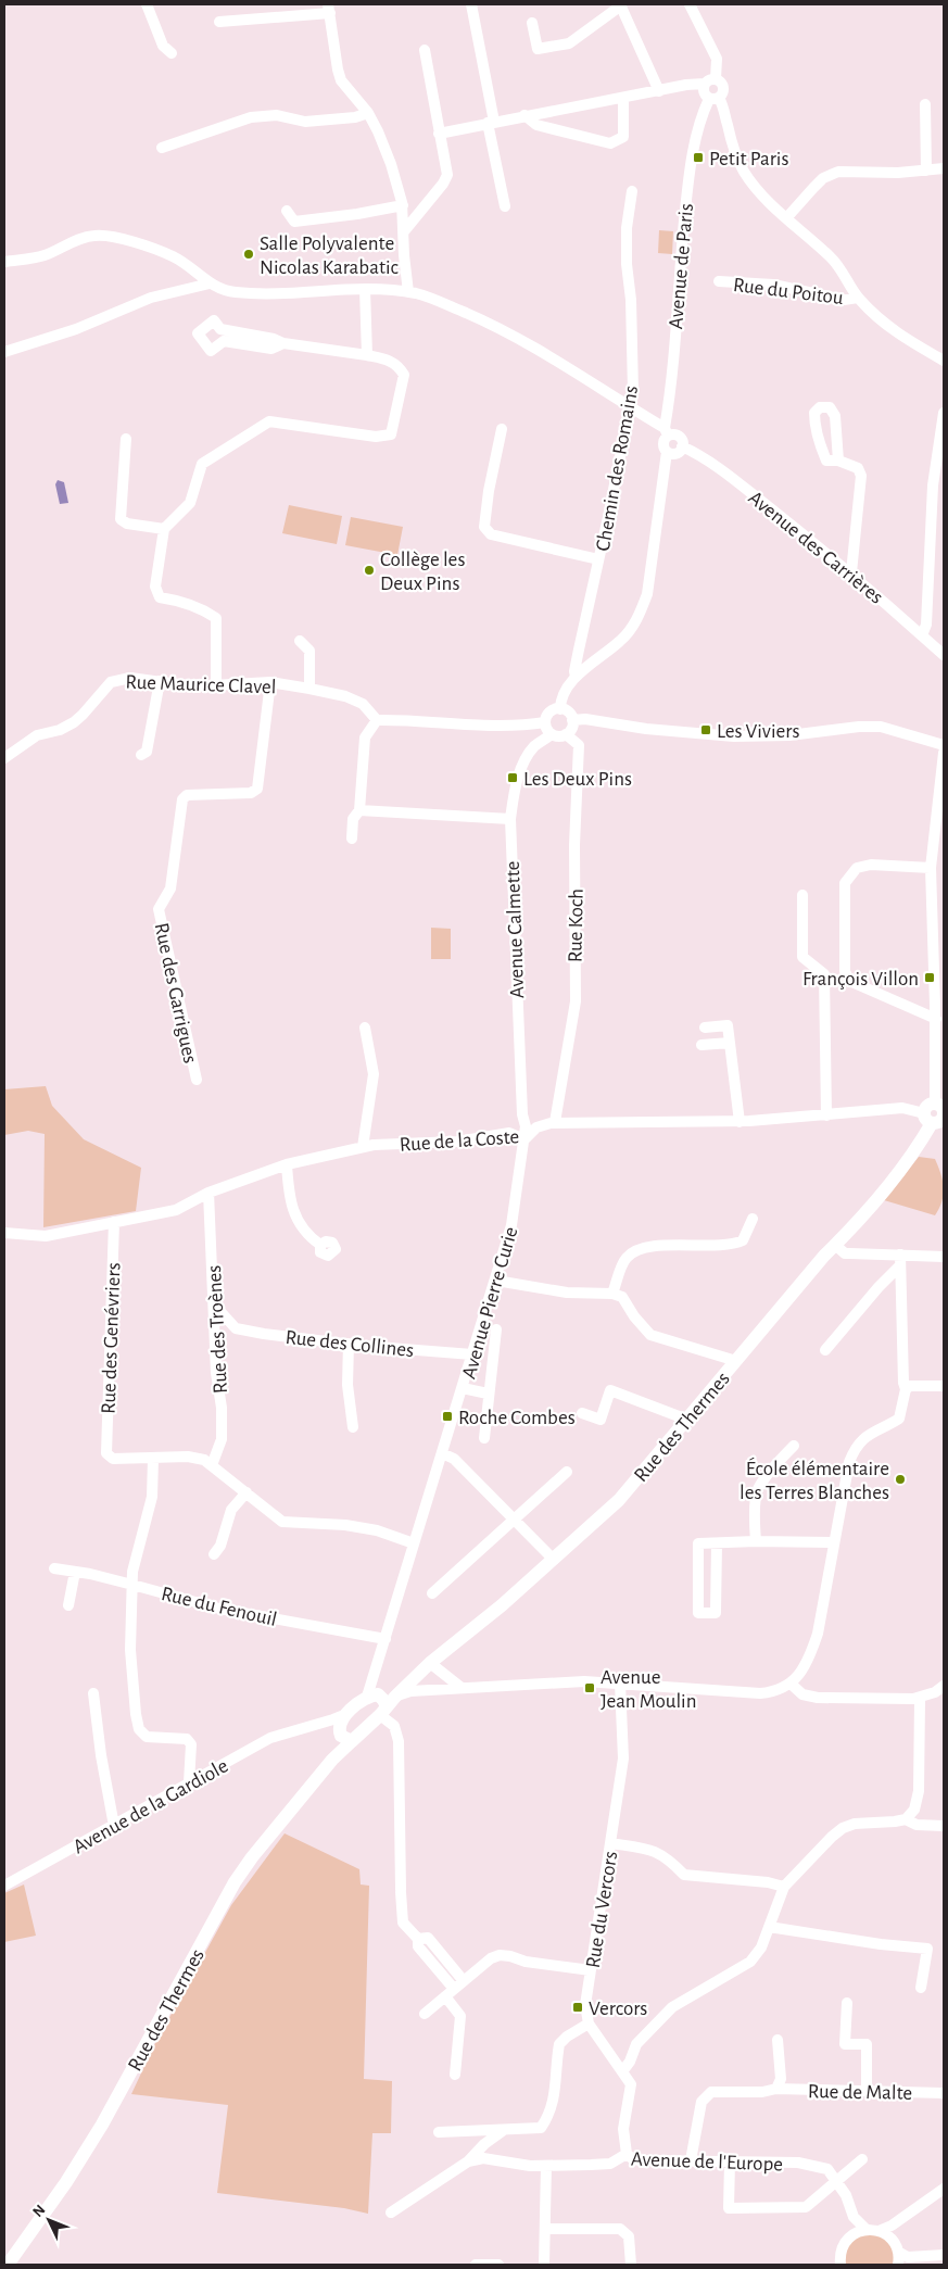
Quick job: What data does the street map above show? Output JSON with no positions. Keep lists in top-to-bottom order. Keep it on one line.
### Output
{"streets":{"main road":["Rue des Thermes"],"street":["Avenue de Paris","Rue du Poitou","Chemin des Romains","Avenue des Carrières","Rue Maurice Clavel","Rue Koch","Avenue Calmette","Rue des Garrigues","Rue de la Coste","Avenue Pierre Curie","Rue des Troènes","Rue des Genévriers","Rue des Collines","Rue du Fenouil","Avenue de la Gardiole","Rue du Vercors","Rue de Malte","Avenue de l'Europe"]},"crossings":[["Avenue de Paris","Avenue des Carrières"],["Rue Maurice Clavel","Rue des Garrigues"],["Rue Koch","Avenue Calmette"],["Rue Koch","Rue de la Coste"],["Avenue Calmette","Rue de la Coste"],["Avenue Calmette","Avenue Pierre Curie"],["Rue de la Coste","Avenue Pierre Curie"],["Rue de la Coste","Rue des Troènes"],["Rue de la Coste","Rue des Genévriers"],["Rue de la Coste","Rue des Thermes"],["Avenue Pierre Curie","Rue des Collines"],["Avenue Pierre Curie","Rue des Thermes"],["Avenue Pierre Curie","Rue du Fenouil"],["Rue des Troènes","Rue des Collines"],["Rue des Thermes","Avenue de la Gardiole"],["Rue de Malte","Avenue de l'Europe"]],"places":{"transit":["Petit Paris","Les Viviers","Les Deux Pins","François Villon","Roche Combes","Avenue Jean Moulin","Vercors"],"other":["Salle Polyvalente Nicolas Karabatic","Collège les Deux Pins","École élémentaire les Terres Blanches"]},"north":"top left"}
